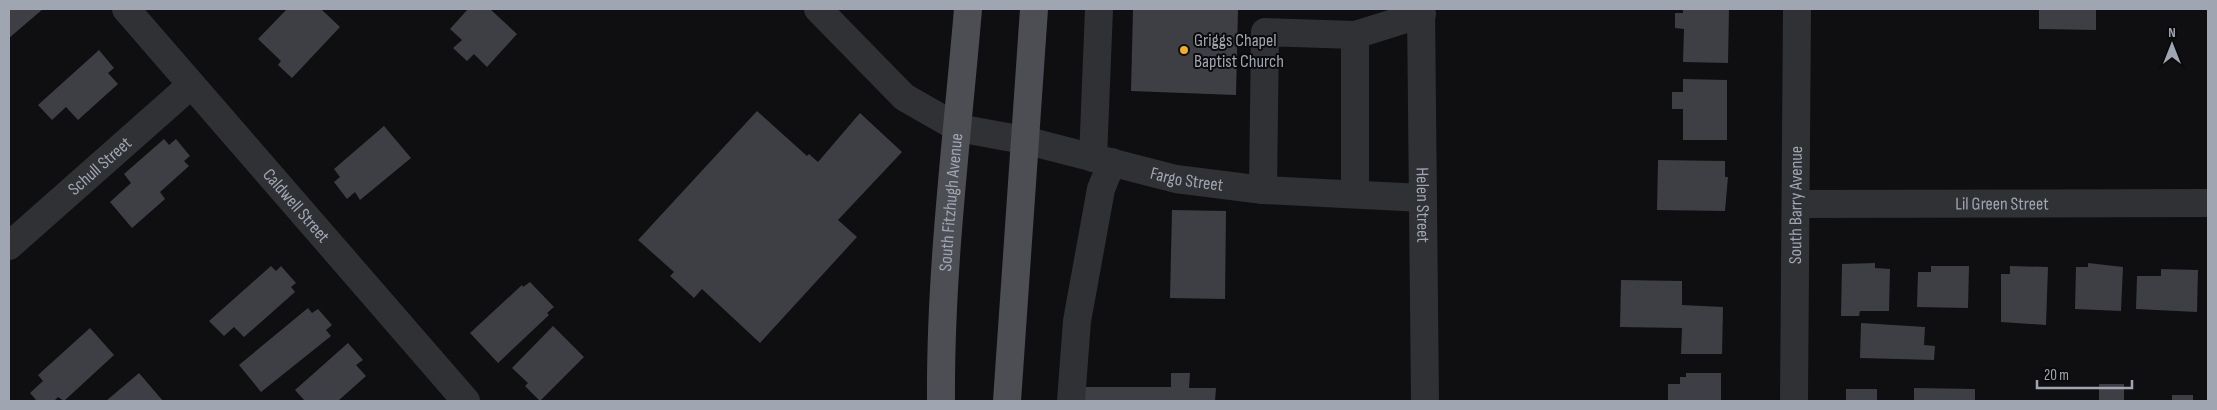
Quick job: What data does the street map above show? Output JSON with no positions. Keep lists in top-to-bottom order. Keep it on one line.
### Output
{"streets":{"main road":["South Fitzhugh Avenue"],"street":["Schull Street","Fargo Street","Lil Green Street","Caldwell Street","Helen Street","South Barry Avenue"]},"crossings":[["Schull Street","Caldwell Street"],["Fargo Street","South Fitzhugh Avenue"],["Fargo Street","Helen Street"],["Lil Green Street","South Barry Avenue"]],"places":["Griggs Chapel Baptist Church"],"scale_bar":"20 m","north":"top"}
